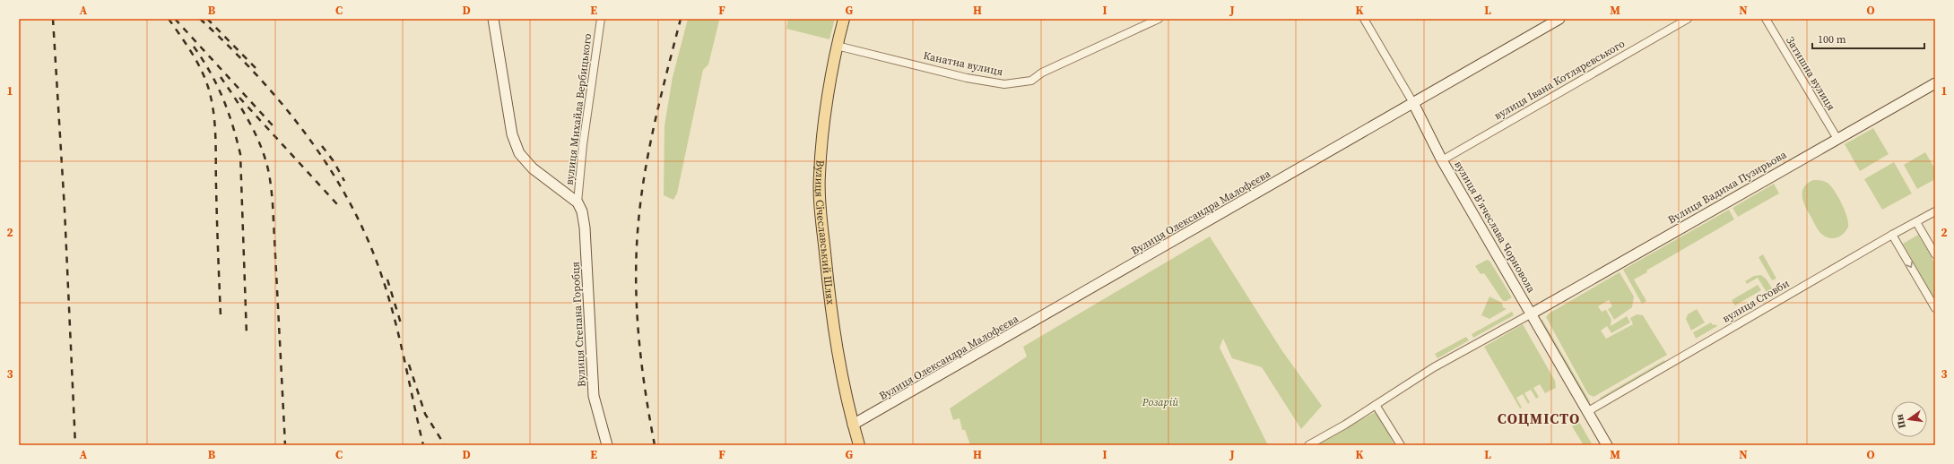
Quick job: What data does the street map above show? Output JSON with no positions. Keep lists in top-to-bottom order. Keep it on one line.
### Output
{"streets":{"main road":["Вулиця Січеславський Шлях"],"street":["Канатна вулиця","Затишна вулиця","вулиця Івана Котляревського","вулиця Михайла Вербицького","Вулиця Вадима Пузирьова","Вулиця Олександра Малофєєва","вулиця Вʼячеслава Чорновола","вулиця Стовби","Вулиця Степана Горобця"]},"crossings":[["Канатна вулиця","Вулиця Січеславський Шлях"],["Затишна вулиця","Вулиця Вадима Пузирьова"],["вулиця Івана Котляревського","вулиця Вʼячеслава Чорновола"],["вулиця Михайла Вербицького","Вулиця Степана Горобця"],["Вулиця Вадима Пузирьова","вулиця Вʼячеслава Чорновола"],["Вулиця Олександра Малофєєва","вулиця Вʼячеслава Чорновола"],["Вулиця Олександра Малофєєва","Вулиця Січеславський Шлях"],["вулиця Вʼячеслава Чорновола","вулиця Стовби"]],"districts":["СОЦМІСТО"],"parks":["Розарій"],"scale_bar":"100 m","north":"left","grid":{"columns":["A","B","C","D","E","F","G","H","I","J","K","L","M","N","O"],"rows":["1","2","3"]}}
